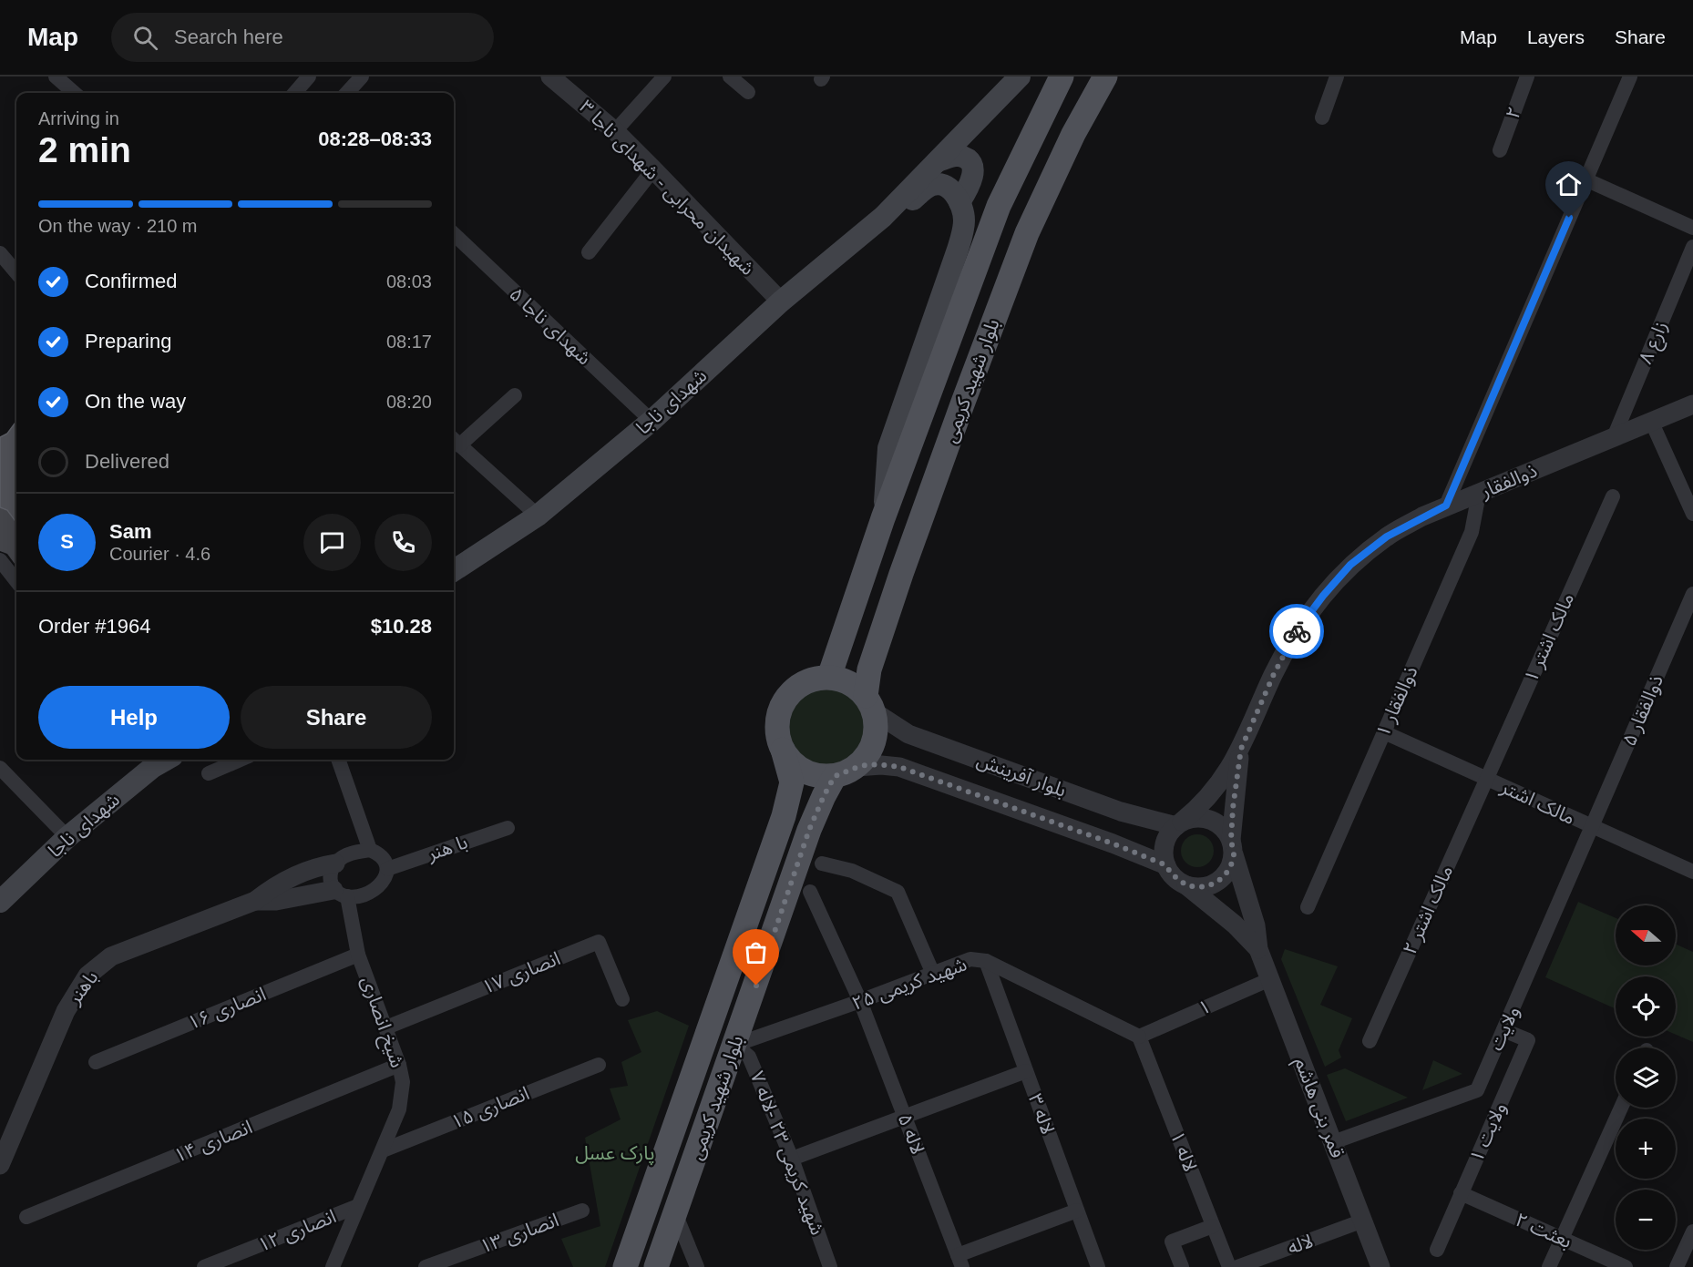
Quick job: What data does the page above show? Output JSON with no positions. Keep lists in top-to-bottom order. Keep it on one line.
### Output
{"streets":{"main road":["بلوار شهید کریمی","شهدای ناجا"],"street":["۲","شهیدان محرابی - شهدای ناجا ۳","شهدای ناجا ۵","زارع ۸","ذوالفقار","مالک اشتر ۱","ذوالفقار ۱","ذوالفقار ۵","بلوار آفرینش","مالک اشتر","با هنر","مالک اشتر ۲","انصاری ۱۷","شهید کریمی ۲۵","باهنر","۱","انصاری ۱۶","شیخ انصاری","ولایت","انصاری ۱۵","قمر بنی هاشم","لاله ۳","ولایت ۱","لاله ۵","انصاری ۱۴","لاله ۱","شهید کریمی ۲۳ -لاله ۷","انصاری ۱۲","بعثت ۲","انصاری ۱۳","لاله"]},"crossings":[["شهیدان محرابی - شهدای ناجا ۳","شهدای ناجا"],["شهدای ناجا ۵","شهدای ناجا"],["زارع ۸","ذوالفقار"],["بلوار شهید کریمی","بلوار آفرینش"],["بلوار شهید کریمی","شهید کریمی ۲۵"],["بلوار شهید کریمی","شهید کریمی ۲۳ -لاله ۷"],["ذوالفقار","ذوالفقار ۱"],["مالک اشتر ۱","مالک اشتر"],["مالک اشتر ۱","مالک اشتر ۲"],["ذوالفقار ۱","مالک اشتر"],["ذوالفقار ۵","مالک اشتر"],["ذوالفقار ۵","ولایت"],["مالک اشتر","مالک اشتر ۲"],["مالک اشتر","ولایت"],["با هنر","باهنر"],["با هنر","شیخ انصاری"],["انصاری ۱۷","شیخ انصاری"],["شهید کریمی ۲۵","۱"],["شهید کریمی ۲۵","لاله ۳"],["شهید کریمی ۲۵","لاله ۵"],["شهید کریمی ۲۵","لاله ۱"],["شهید کریمی ۲۵","شهید کریمی ۲۳ -لاله ۷"],["باهنر","شیخ انصاری"],["۱","قمر بنی هاشم"],["۱","لاله ۱"],["انصاری ۱۶","شیخ انصاری"],["شیخ انصاری","انصاری ۱۵"],["شیخ انصاری","انصاری ۱۴"],["شیخ انصاری","انصاری ۱۲"],["ولایت","قمر بنی هاشم"],["ولایت","ولایت ۱"],["قمر بنی هاشم","لاله"],["ولایت ۱","بعثت ۲"]],"parks":["پارک عسل"],"north":"left","page":{"header":"Map","search":"Search here","nav":["Map","Layers","Share"],"heading":["2 min","Arriving in","08:28–08:33"],"panel":["Sam","Courier · 4.6","Order #1964","$10.28"],"bar":"On the way · 210 m","list":[["Confirmed","08:03"],["Preparing","08:17"],["On the way","08:20"],"Delivered"],"round":"S","buttons":["Help","Share"],"map_buttons":["+","−"]}}
